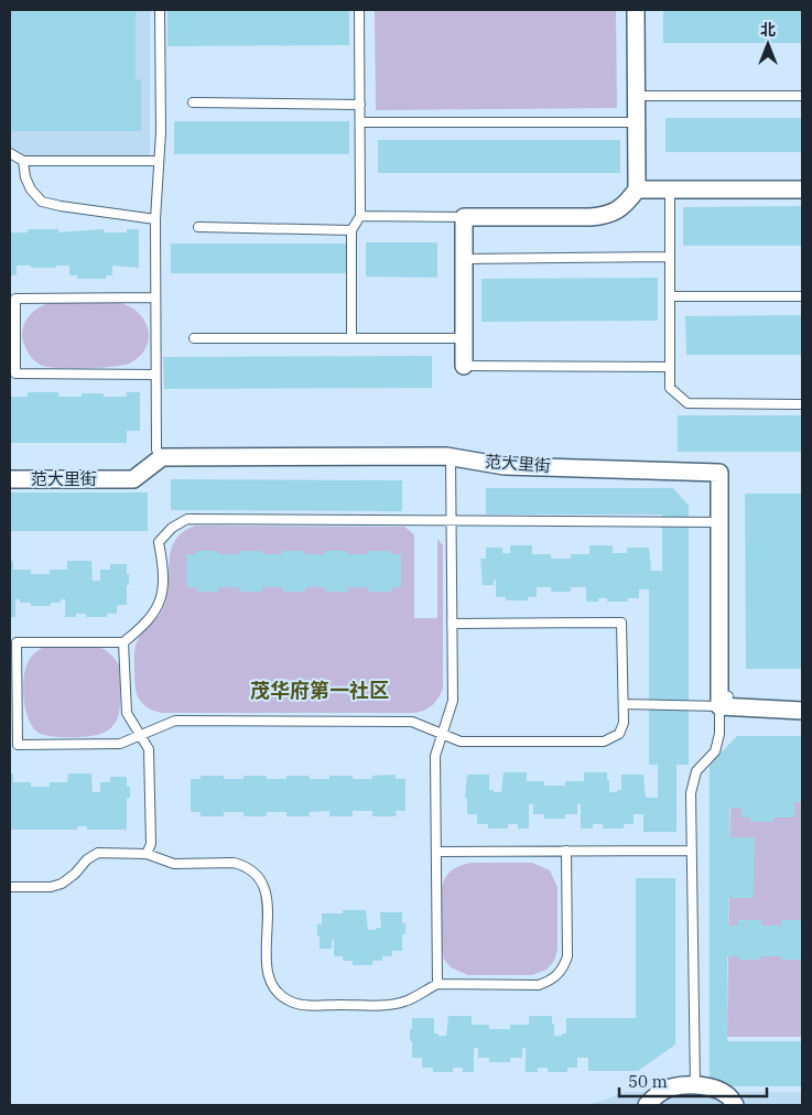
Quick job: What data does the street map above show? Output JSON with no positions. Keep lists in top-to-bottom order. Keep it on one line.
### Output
{"streets":{"street":["范大里街"]},"districts":["茂华府第一社区"],"scale_bar":"50 m","north":"top"}
